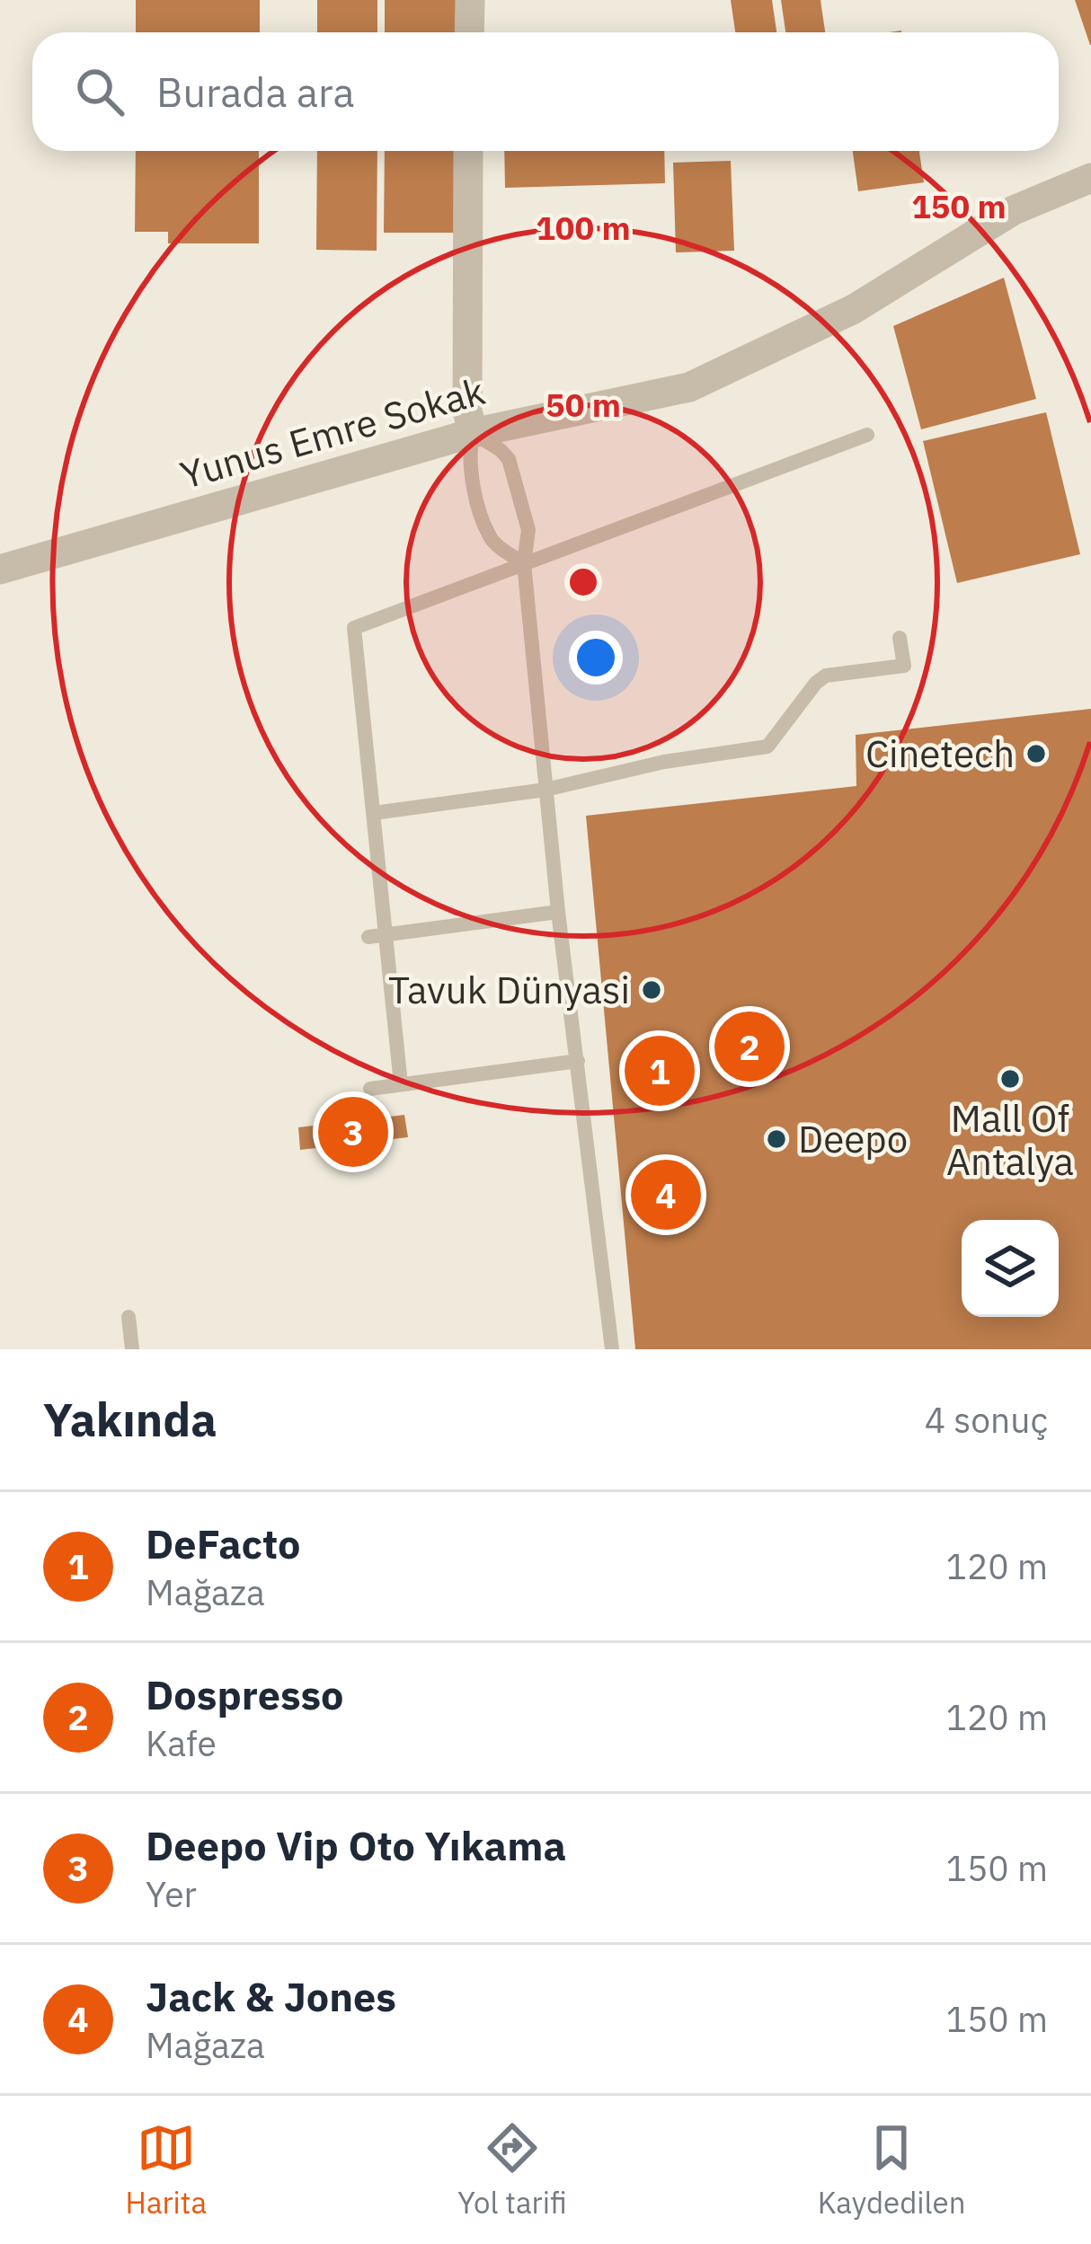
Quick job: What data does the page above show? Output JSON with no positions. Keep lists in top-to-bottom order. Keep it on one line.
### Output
{"streets":{"street":["Yunus Emre Sokak"]},"places":["Cinetech","Tavuk Dünyasi","Mall Of Antalya","Deepo"],"page":{"search":"Burada ara","pins":["2","1","3","4"],"heading":["Yakında","4 sonuç"],"list":[{"mark":"1","name":"DeFacto","note":"Mağaza","value":"120 m"},{"mark":"2","name":"Dospresso","note":"Kafe","value":"120 m"},{"mark":"3","name":"Deepo Vip Oto Yıkama","note":"Yer","value":"150 m"},{"mark":"4","name":"Jack & Jones","note":"Mağaza","value":"150 m"}],"nav":["Harita","Yol tarifi","Kaydedilen"]},"rings":["150 m","100 m","50 m"]}
